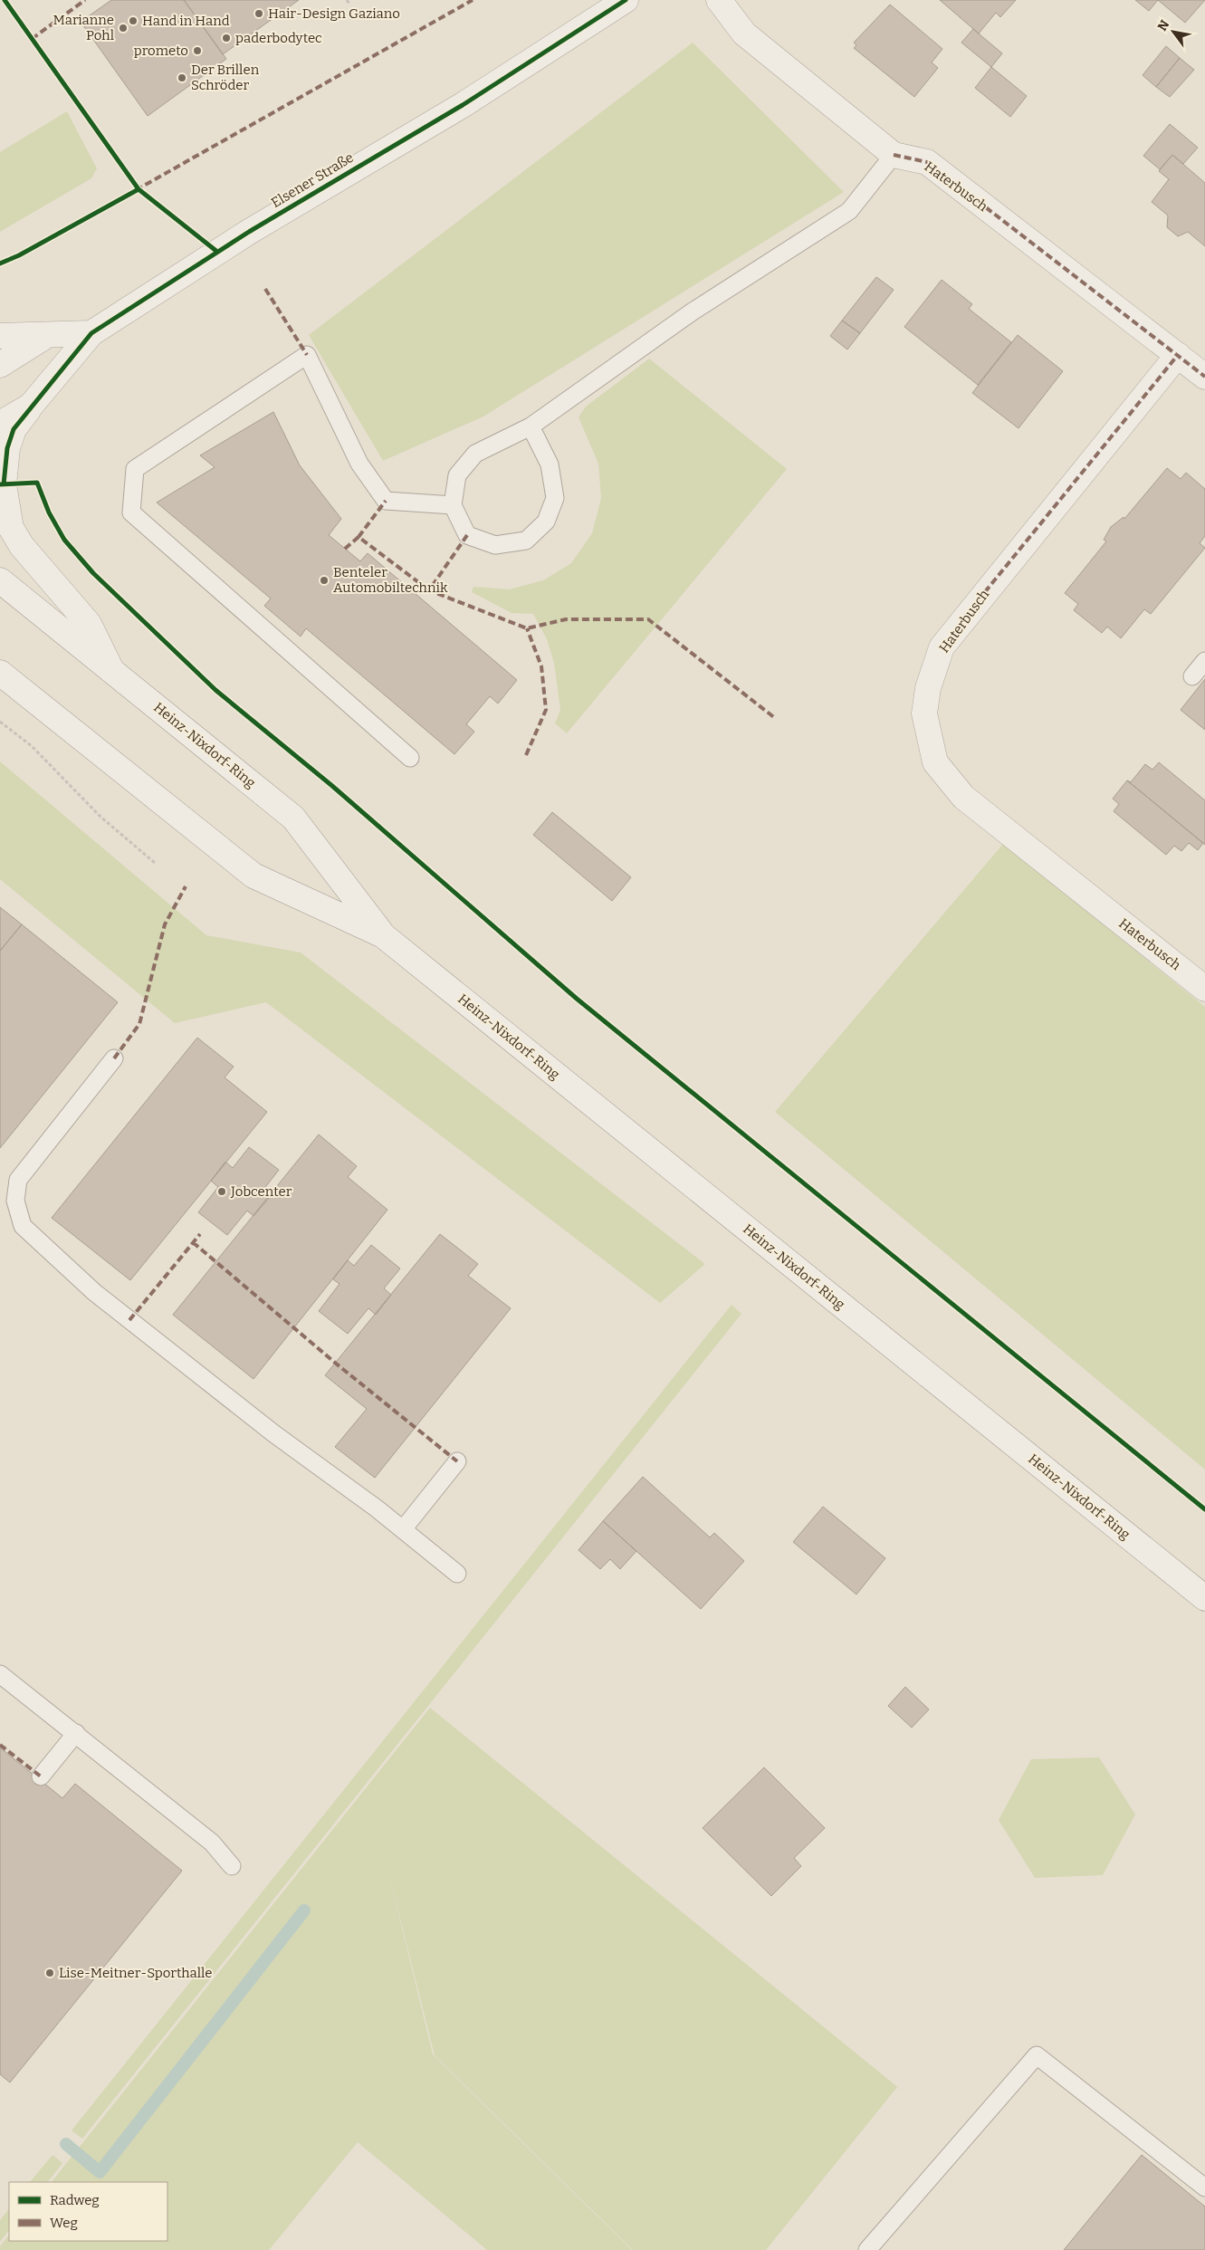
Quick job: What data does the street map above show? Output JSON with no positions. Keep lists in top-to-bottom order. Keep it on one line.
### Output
{"streets":{"street":["Elsener Straße","Haterbusch","Heinz-Nixdorf-Ring"]},"places":["Hair-Design Gaziano","Hand in Hand","Marianne Pohl","paderbodytec","prometo","Der Brillen Schröder","Benteler Automobiltechnik","Jobcenter","Lise-Meitner-Sporthalle"],"legend":["Radweg","Weg"],"north":"top left"}
